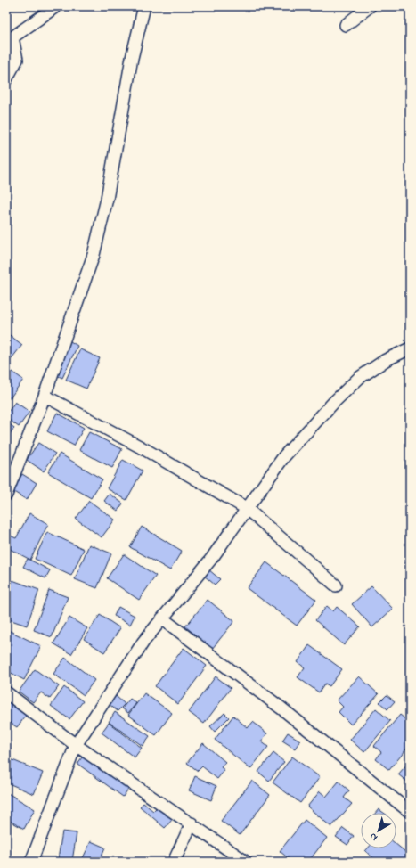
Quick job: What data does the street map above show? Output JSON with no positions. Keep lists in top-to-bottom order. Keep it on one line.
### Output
{"north":"bottom left"}
